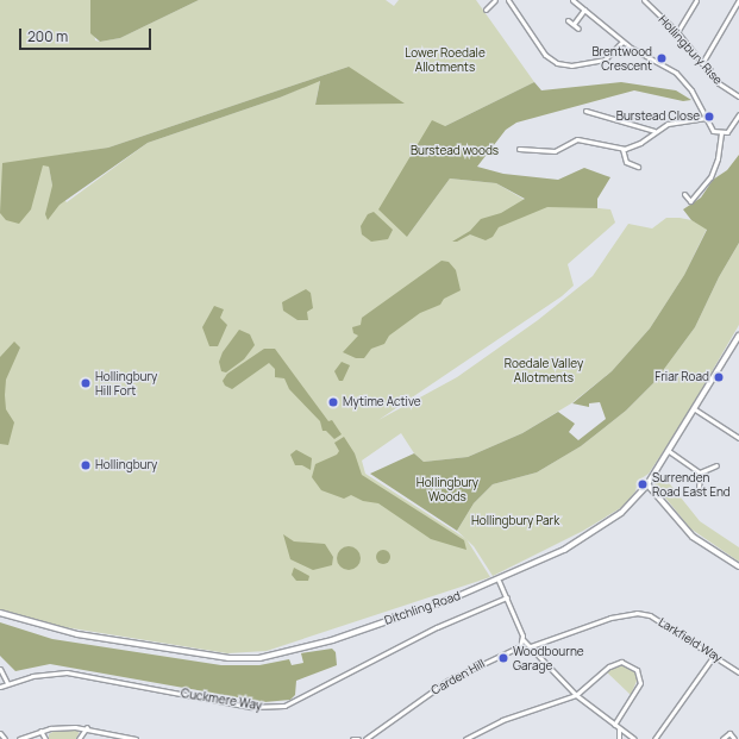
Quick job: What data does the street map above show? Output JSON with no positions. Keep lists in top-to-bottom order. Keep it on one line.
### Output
{"streets":{"street":["Hollingbury Rise","Ditchling Road","Larkfield Way","Carden Hill","Cuckmere Way"]},"parks":["Lower Roedale Allotments","Burstead woods","Roedale Valley Allotments","Hollingbury Woods","Hollingbury Park"],"places":["Brentwood Crescent","Burstead Close","Friar Road","Hollingbury Hill Fort","Mytime Active","Hollingbury","Surrenden Road East End","Woodbourne Garage"],"scale_bar":"200 m"}
